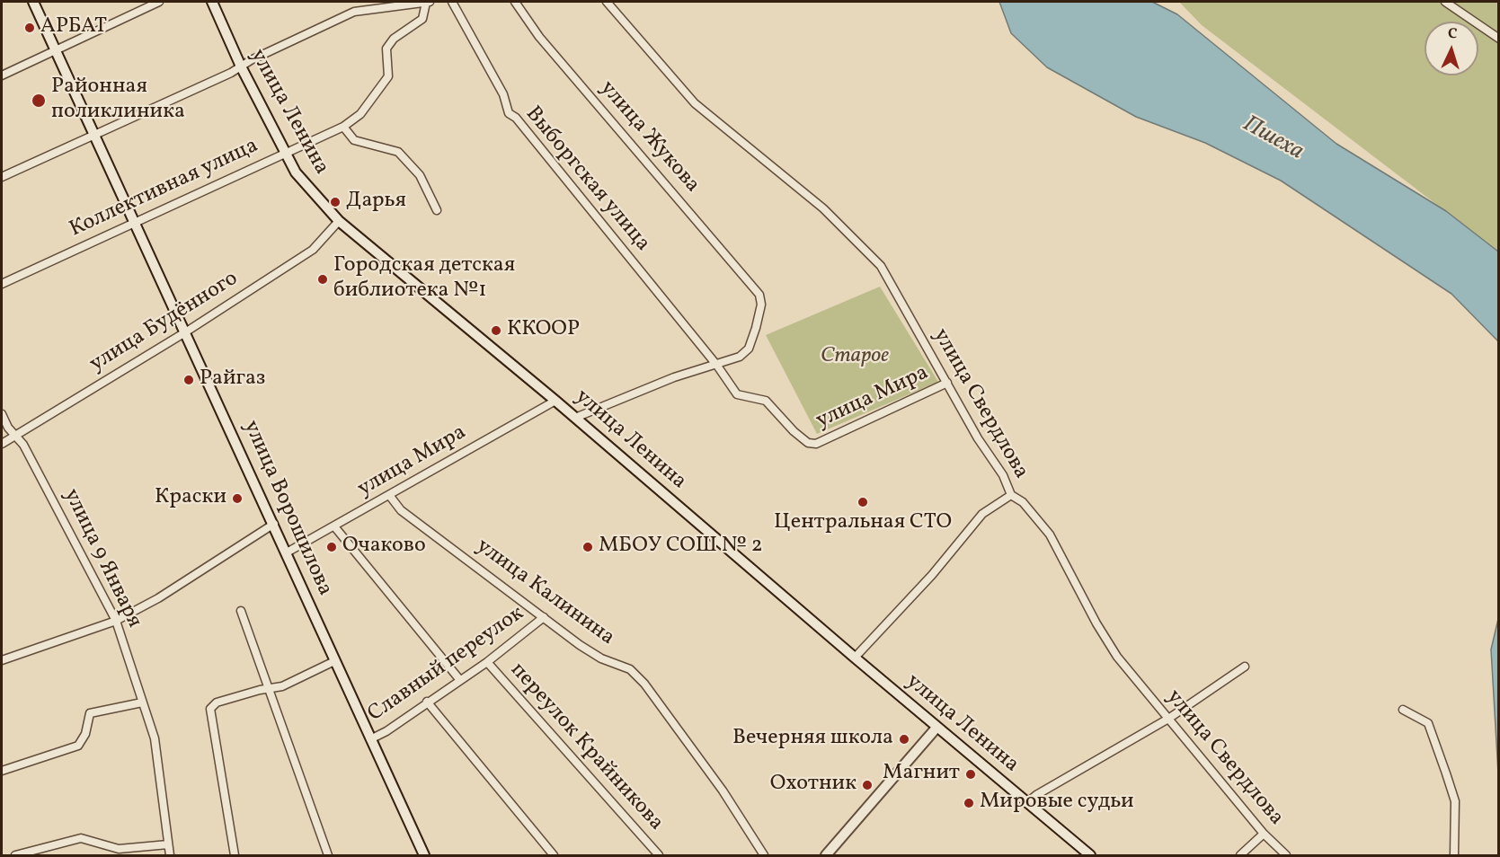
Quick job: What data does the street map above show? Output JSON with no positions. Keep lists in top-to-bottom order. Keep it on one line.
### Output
{"streets":{"main road":["улица Ленина","улица Ворошилова"],"street":["улица Жукова","Выборгская улица","Коллективная улица","улица Будённого","улица Мира","улица Свердлова","улица 9 Января","улица Калинина","Славный переулок","переулок Крайникова"]},"crossings":[["улица Ленина","Коллективная улица"],["улица Ленина","улица Будённого"],["улица Ленина","улица Мира"],["улица Жукова","Выборгская улица"],["улица Жукова","улица Мира"],["Выборгская улица","улица Мира"],["Коллективная улица","улица Ворошилова"],["улица Будённого","улица Ворошилова"],["улица Будённого","улица 9 Января"],["улица Мира","улица Свердлова"],["улица Мира","улица Ворошилова"],["улица Мира","улица Калинина"],["улица Ворошилова","Славный переулок"],["улица Калинина","Славный переулок"],["Славный переулок","переулок Крайникова"]],"water":["Пшеха"],"parks":["Старое"],"places":["АРБАТ","Районная поликлиника","Дарья","Городская детская библиотека №1","ККООР","Райгаз","Краски","Центральная СТО","Очаково","МБОУ СОШ № 2","Вечерняя школа","Магнит","Охотник","Мировые судьи"],"north":"top"}
